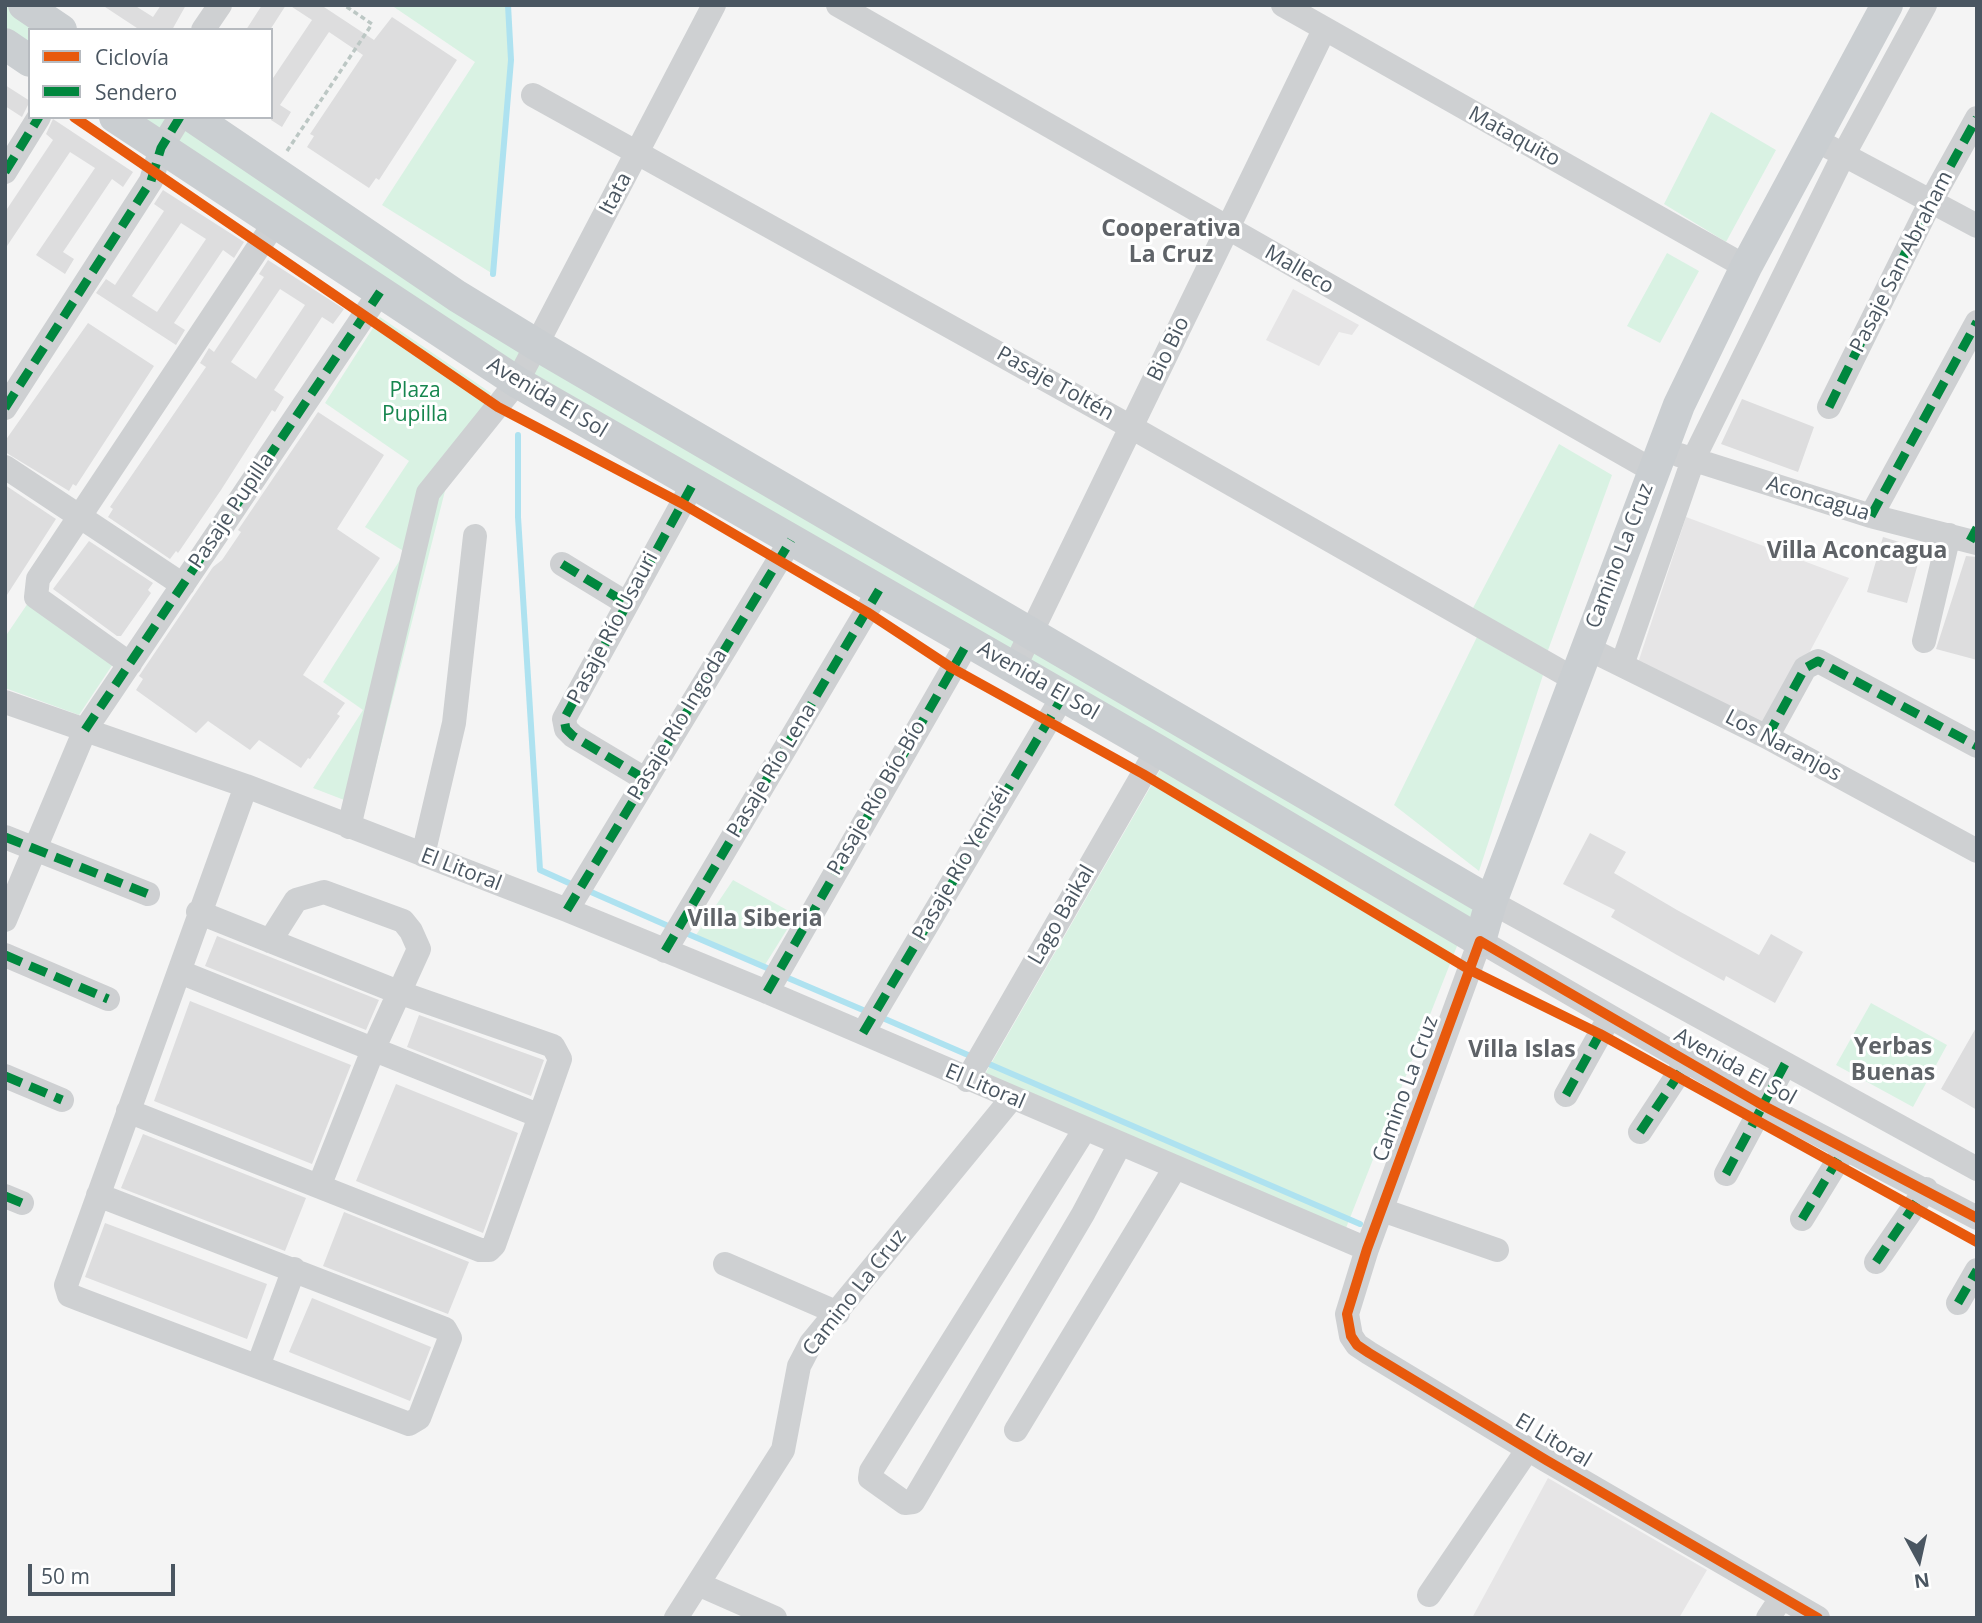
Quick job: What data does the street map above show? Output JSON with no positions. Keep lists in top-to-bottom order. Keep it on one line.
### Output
{"streets":{"main road":["Avenida El Sol","Camino La Cruz"],"street":["Mataquito","Itata","Pasaje San Abraham","Malleco","Bio Bio","Pasaje Toltén","Aconcagua","Pasaje Pupilla","Pasaje Río Usauri","Pasaje Río Ingoda","Los Naranjos","Pasaje Río Lena","Pasaje Río Bío-Bío","Pasaje Río Yeniséi","El Litoral","Lago Baikal"]},"crossings":[["Mataquito","Bio Bio"],["Mataquito","Camino La Cruz"],["Itata","Pasaje Toltén"],["Itata","Avenida El Sol"],["Itata","El Litoral"],["Malleco","Bio Bio"],["Malleco","Aconcagua"],["Malleco","Camino La Cruz"],["Bio Bio","Pasaje Toltén"],["Bio Bio","Avenida El Sol"],["Pasaje Toltén","Camino La Cruz"],["Avenida El Sol","Pasaje Pupilla"],["Avenida El Sol","Camino La Cruz"],["Avenida El Sol","Pasaje Río Usauri"],["Avenida El Sol","Pasaje Río Ingoda"],["Avenida El Sol","Pasaje Río Lena"],["Avenida El Sol","Pasaje Río Bío-Bío"],["Avenida El Sol","Pasaje Río Yeniséi"],["Avenida El Sol","Lago Baikal"],["Aconcagua","Camino La Cruz"],["Pasaje Pupilla","El Litoral"],["Camino La Cruz","Los Naranjos"],["Camino La Cruz","El Litoral"],["Pasaje Río Usauri","Pasaje Río Ingoda"],["Pasaje Río Ingoda","El Litoral"],["Pasaje Río Lena","El Litoral"],["Pasaje Río Bío-Bío","El Litoral"],["Pasaje Río Yeniséi","El Litoral"],["El Litoral","Lago Baikal"]],"districts":["Cooperativa La Cruz","Villa Aconcagua","Villa Siberia","Yerbas Buenas","Villa Islas"],"parks":["Plaza Pupilla"],"legend":["Ciclovía","Sendero"],"scale_bar":"50 m","north":"bottom"}
